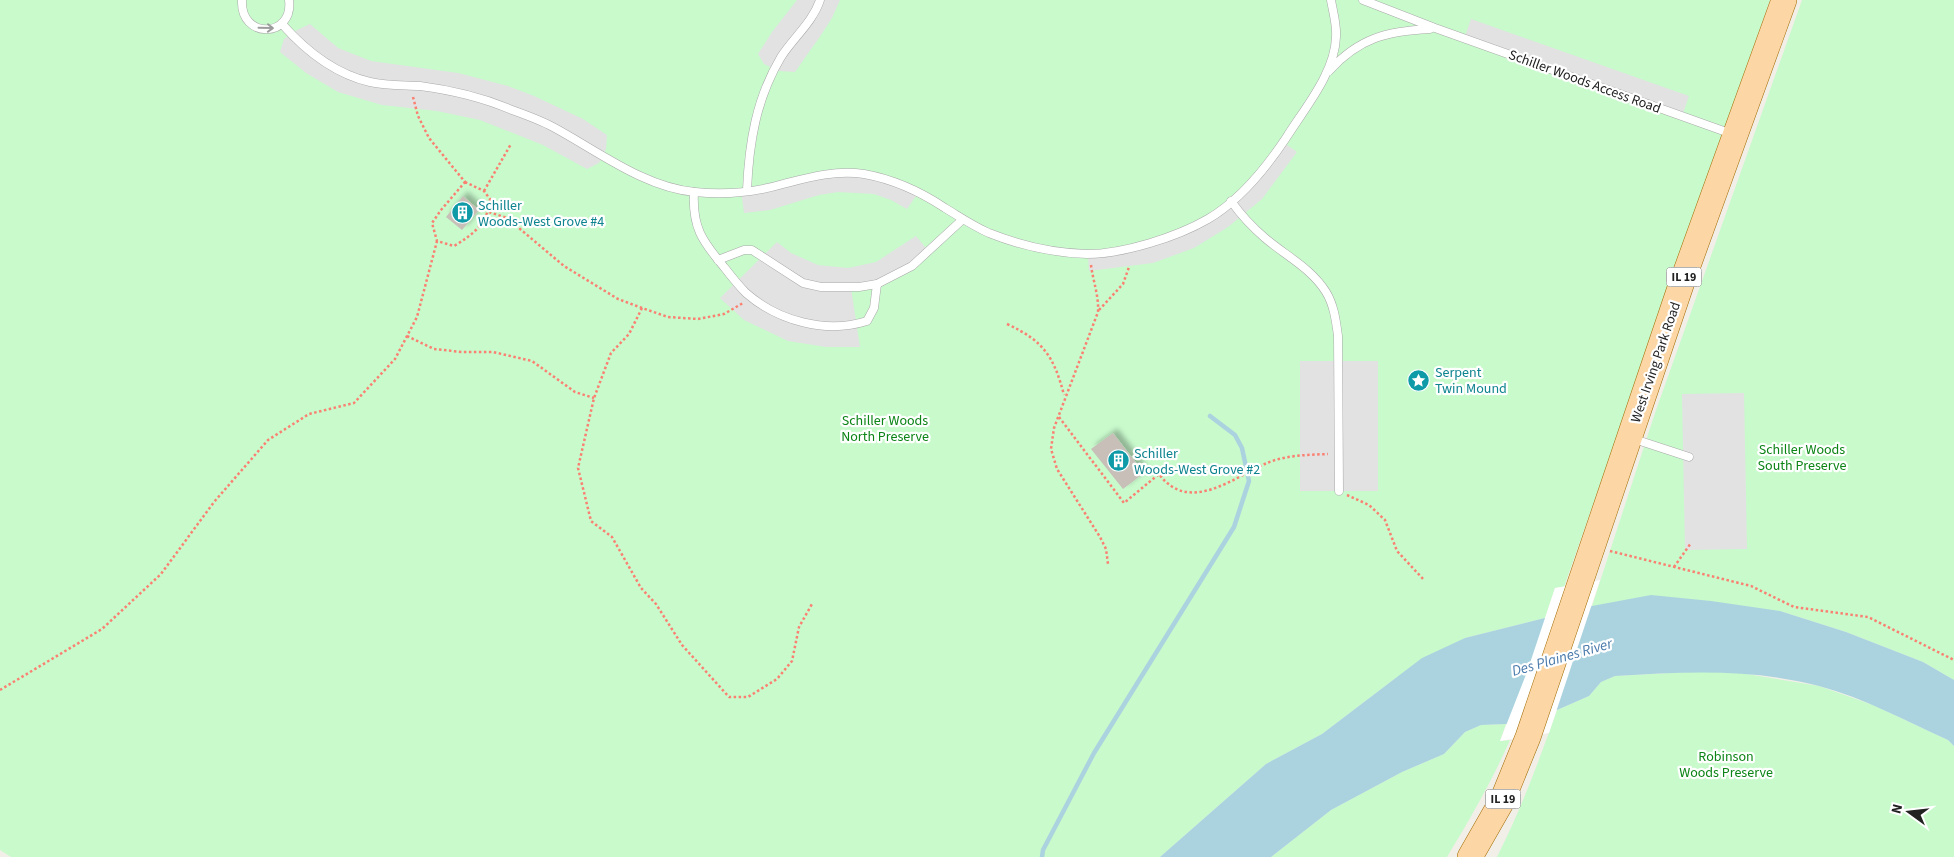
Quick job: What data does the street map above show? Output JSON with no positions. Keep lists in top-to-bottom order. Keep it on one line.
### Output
{"streets":{"main road":["IL 19","West Irving Park Road"],"lane":["Schiller Woods Access Road"]},"crossings":[["Schiller Woods Access Road","West Irving Park Road"]],"water":["Des Plaines River"],"parks":["Schiller Woods North Preserve","Schiller Woods South Preserve","Robinson Woods Preserve"],"places":{"building":["Schiller Woods-West Grove #4","Schiller Woods-West Grove #2"],"place":["Serpent Twin Mound"]},"north":"left"}
